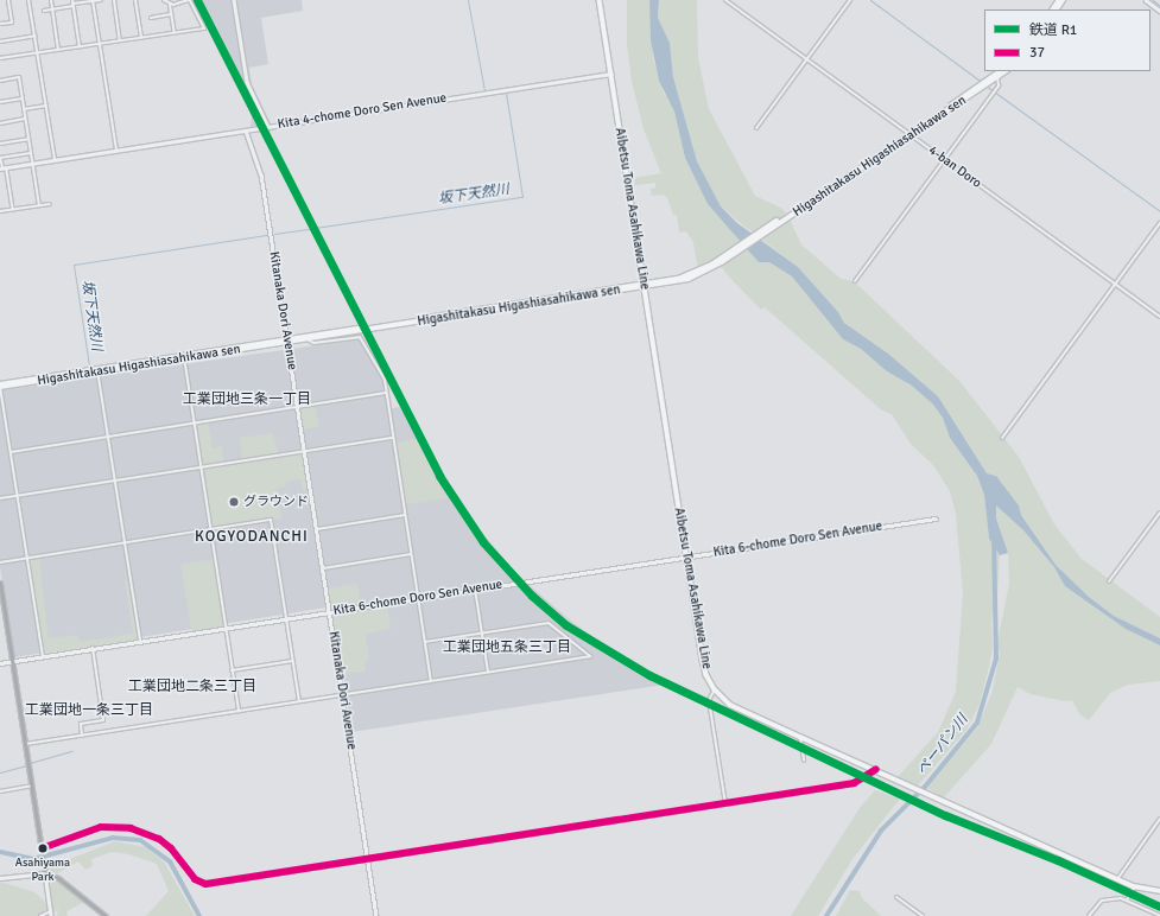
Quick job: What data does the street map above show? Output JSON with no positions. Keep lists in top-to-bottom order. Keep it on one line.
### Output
{"streets":{"main road":["Higashitakasu Higashiasahikawa sen","Aibetsu Toma Asahikawa Line"],"street":["Kita 4-chome Doro Sen Avenue","4-ban Doro","Kitanaka Dori Avenue","Kita 6-chome Doro Sen Avenue"]},"crossings":[["Kita 4-chome Doro Sen Avenue","Aibetsu Toma Asahikawa Line"],["Kita 4-chome Doro Sen Avenue","Kitanaka Dori Avenue"],["Higashitakasu Higashiasahikawa sen","4-ban Doro"],["Higashitakasu Higashiasahikawa sen","Aibetsu Toma Asahikawa Line"],["Higashitakasu Higashiasahikawa sen","Kitanaka Dori Avenue"],["Aibetsu Toma Asahikawa Line","Kita 6-chome Doro Sen Avenue"],["Kitanaka Dori Avenue","Kita 6-chome Doro Sen Avenue"]],"districts":["工業団地三条一丁目","KOGYODANCHI","工業団地五条三丁目","工業団地二条三丁目","工業団地一条三丁目"],"water":["坂下天然川","ペーパン川"],"places":["グラウンド","Asahiyama Park"],"lines":["rail line R1","transit line 37"],"legend":["鉄道 R1","37"]}
